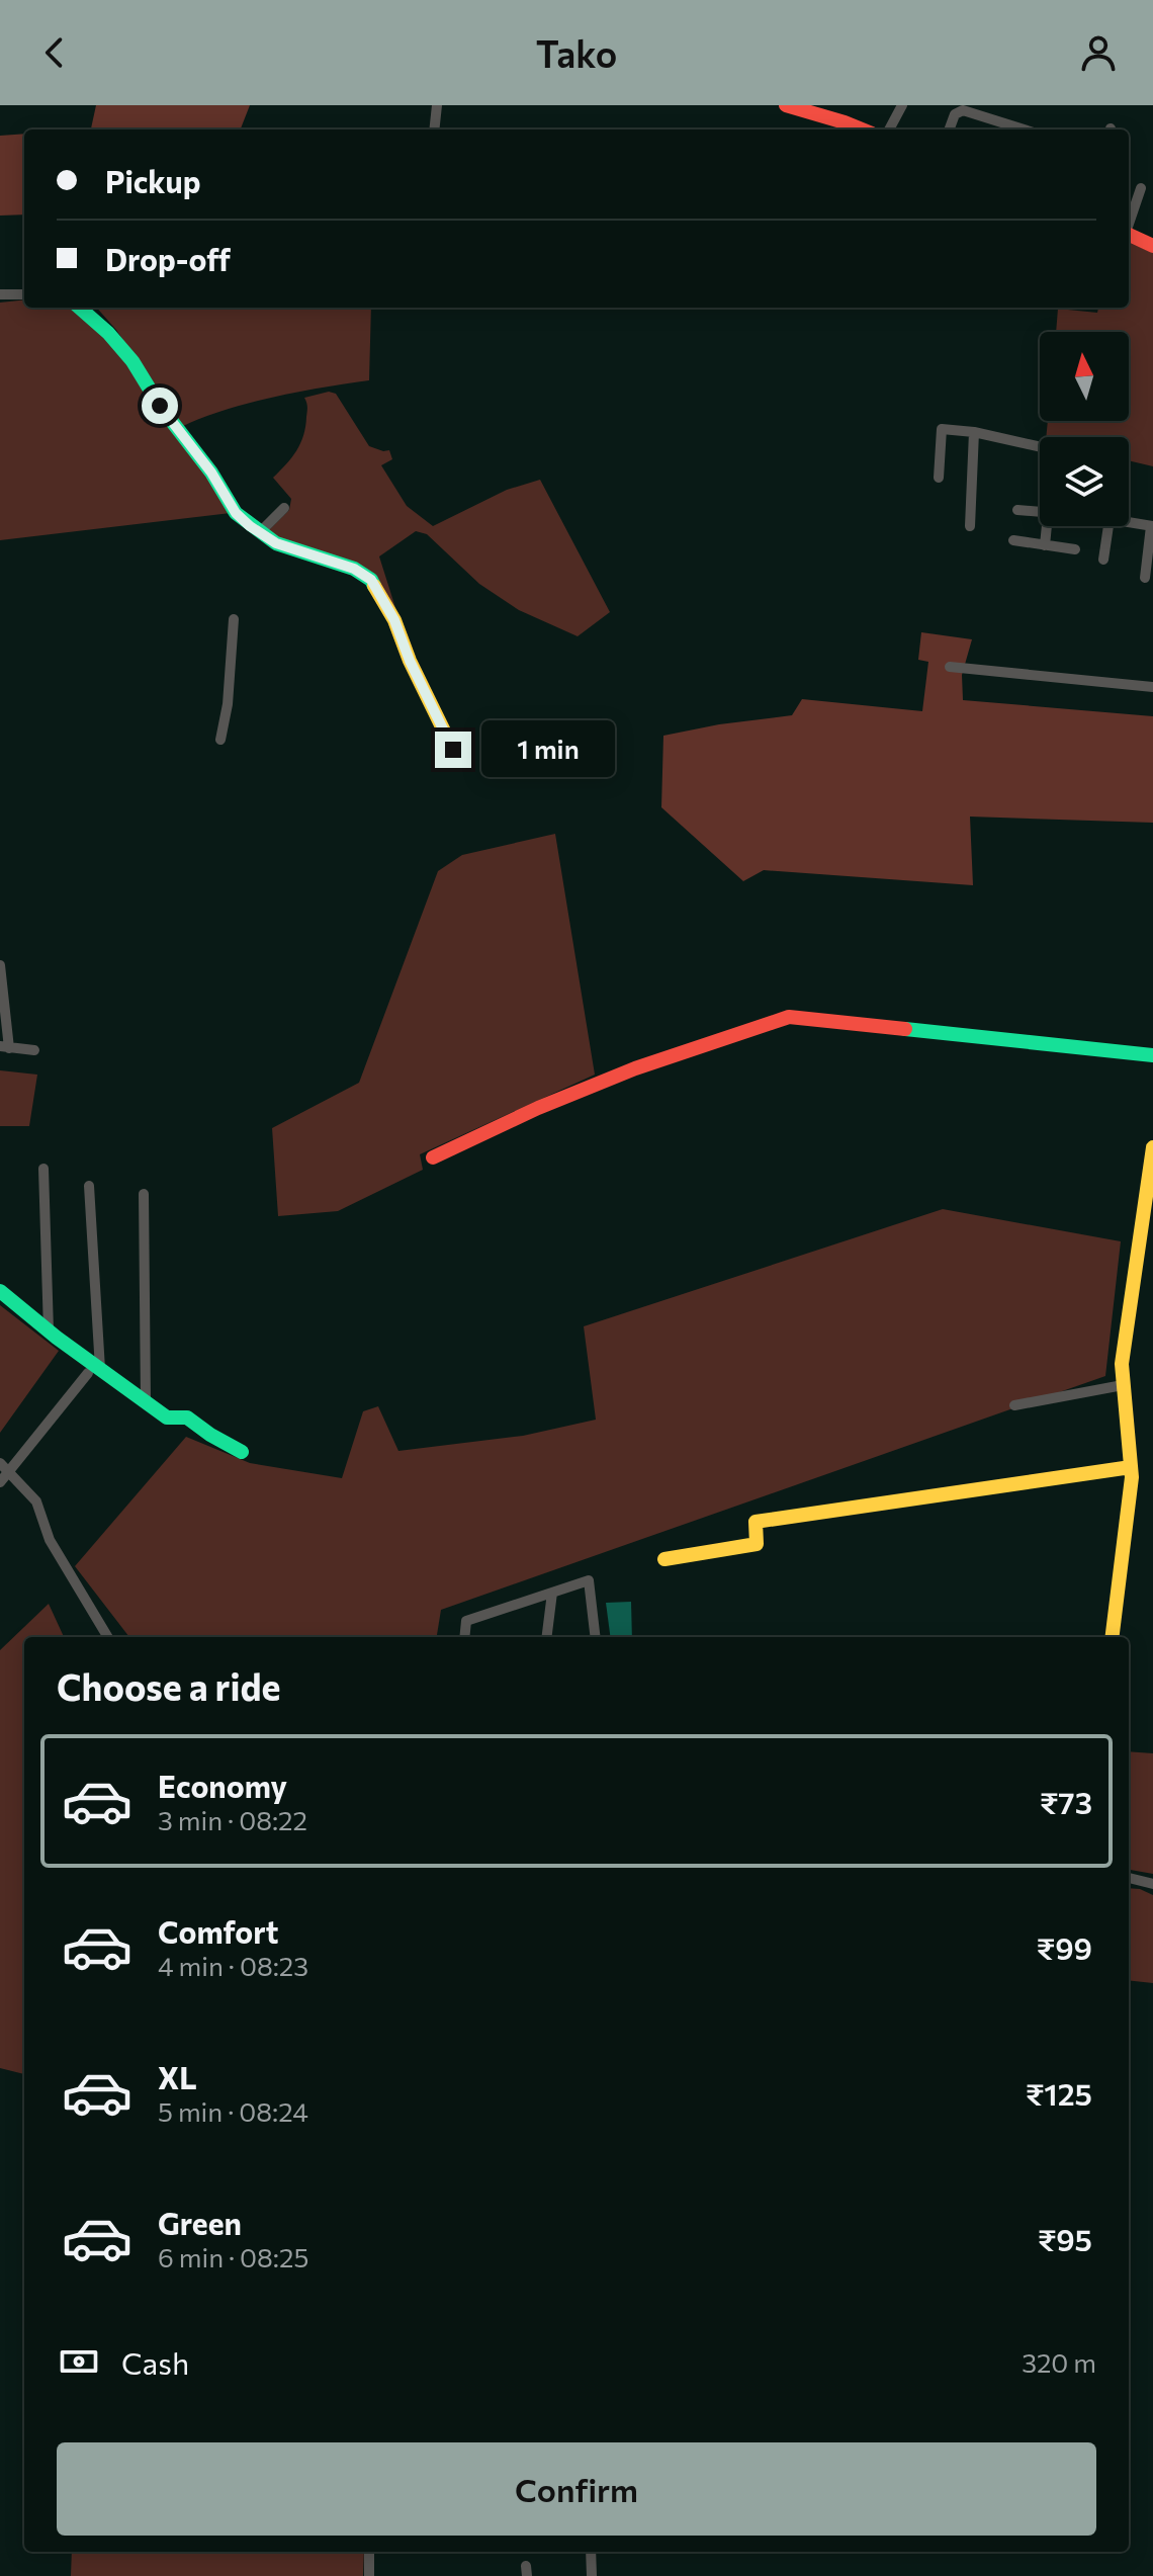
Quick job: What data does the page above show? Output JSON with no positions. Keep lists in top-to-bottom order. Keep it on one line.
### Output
{"north":"top","page":{"header":"Tako","banner":["Pickup","Drop-off"],"bubble":"1 min","heading":"Choose a ride","list":[{"name":"Economy","note":"3 min · 08:22","value":"₹73"},{"name":"Comfort","note":"4 min · 08:23","value":"₹99"},{"name":"XL","note":"5 min · 08:24","value":"₹125"},{"name":"Green","note":"6 min · 08:25","value":"₹95"}],"pay":["Cash","320 m"],"buttons":"Confirm"}}
